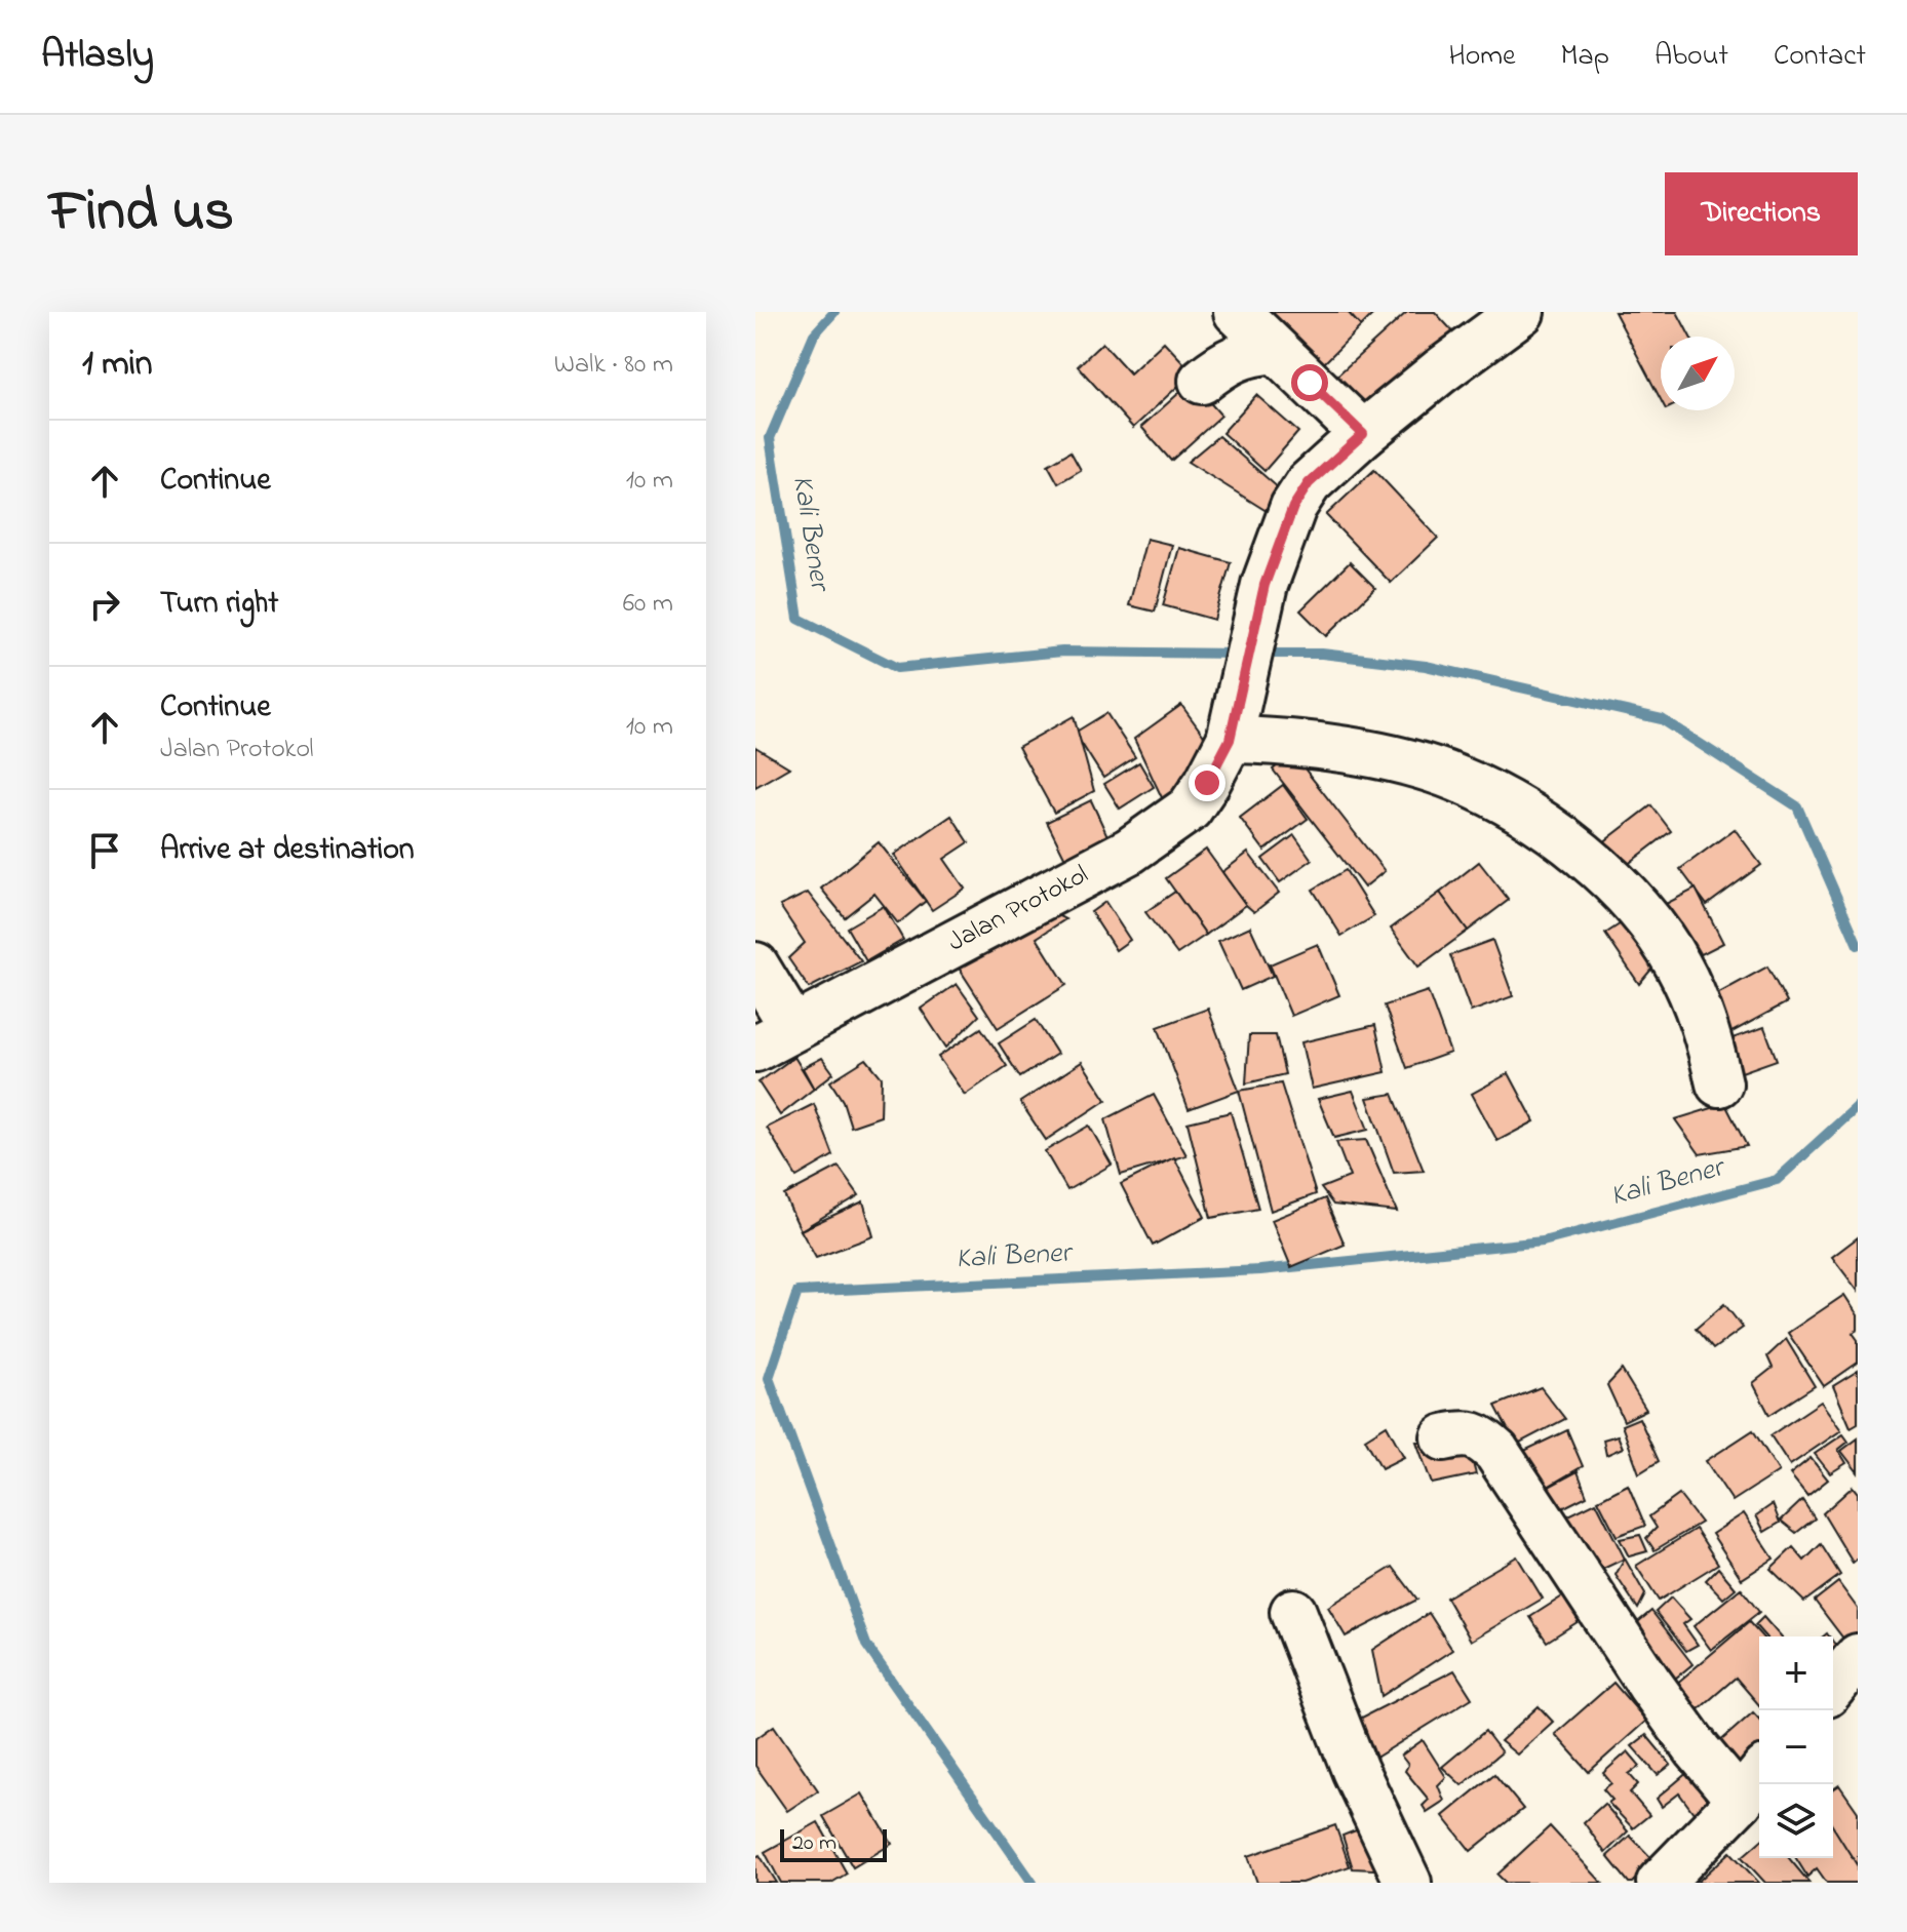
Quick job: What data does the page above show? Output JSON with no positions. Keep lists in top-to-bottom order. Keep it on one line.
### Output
{"streets":{"street":["Jalan Protokol"]},"water":["Kali Bener"],"scale_bar":"20 m","north":"top right","page":{"header":"Atlasly","nav":["Home","Map","About","Contact"],"title":"Find us","buttons":"Directions","heading":["1 min","Walk · 80 m"],"list":[["Continue","10 m"],["Turn right","60 m"],["Continue","Jalan Protokol","10 m"],"Arrive at destination"],"map_buttons":["+","−"],"scale":"20 m"}}
